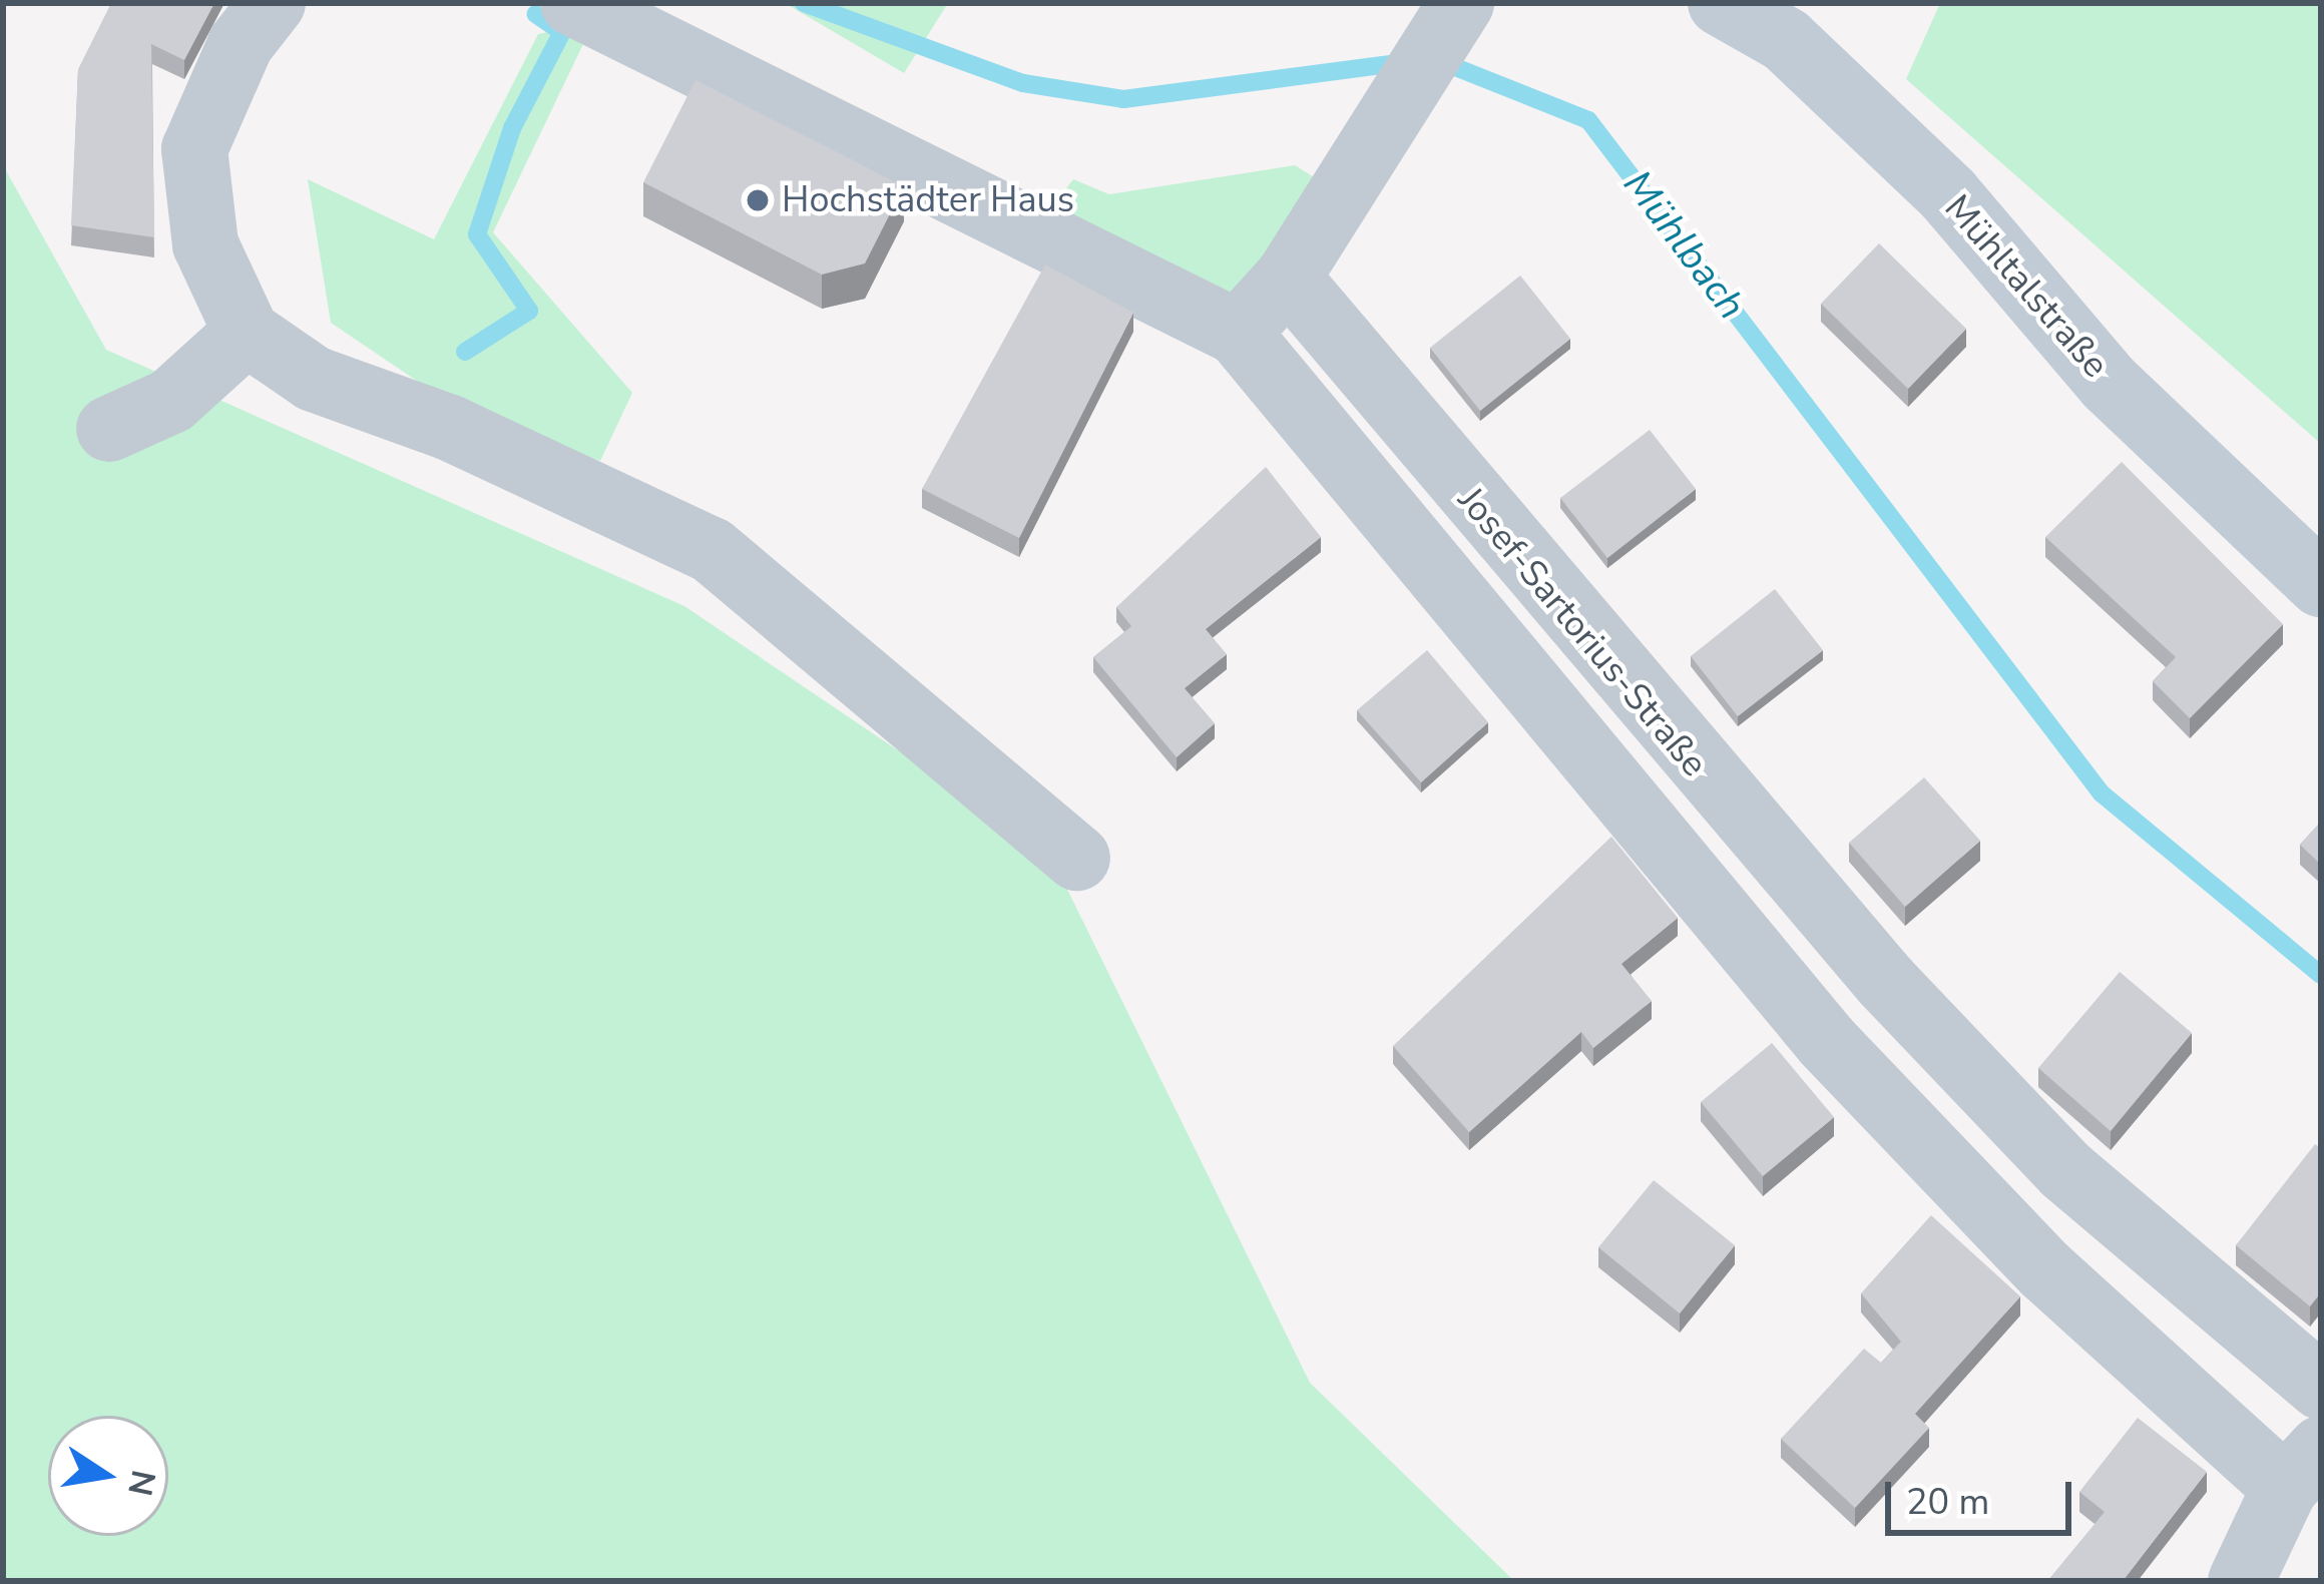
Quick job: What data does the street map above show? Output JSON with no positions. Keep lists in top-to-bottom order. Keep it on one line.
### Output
{"streets":{"main road":["Mühltalstraße"],"street":["Josef-Sartorius-Straße"]},"water":["Mühlbach"],"places":["Hochstädter Haus"],"scale_bar":"20 m","north":"right"}
